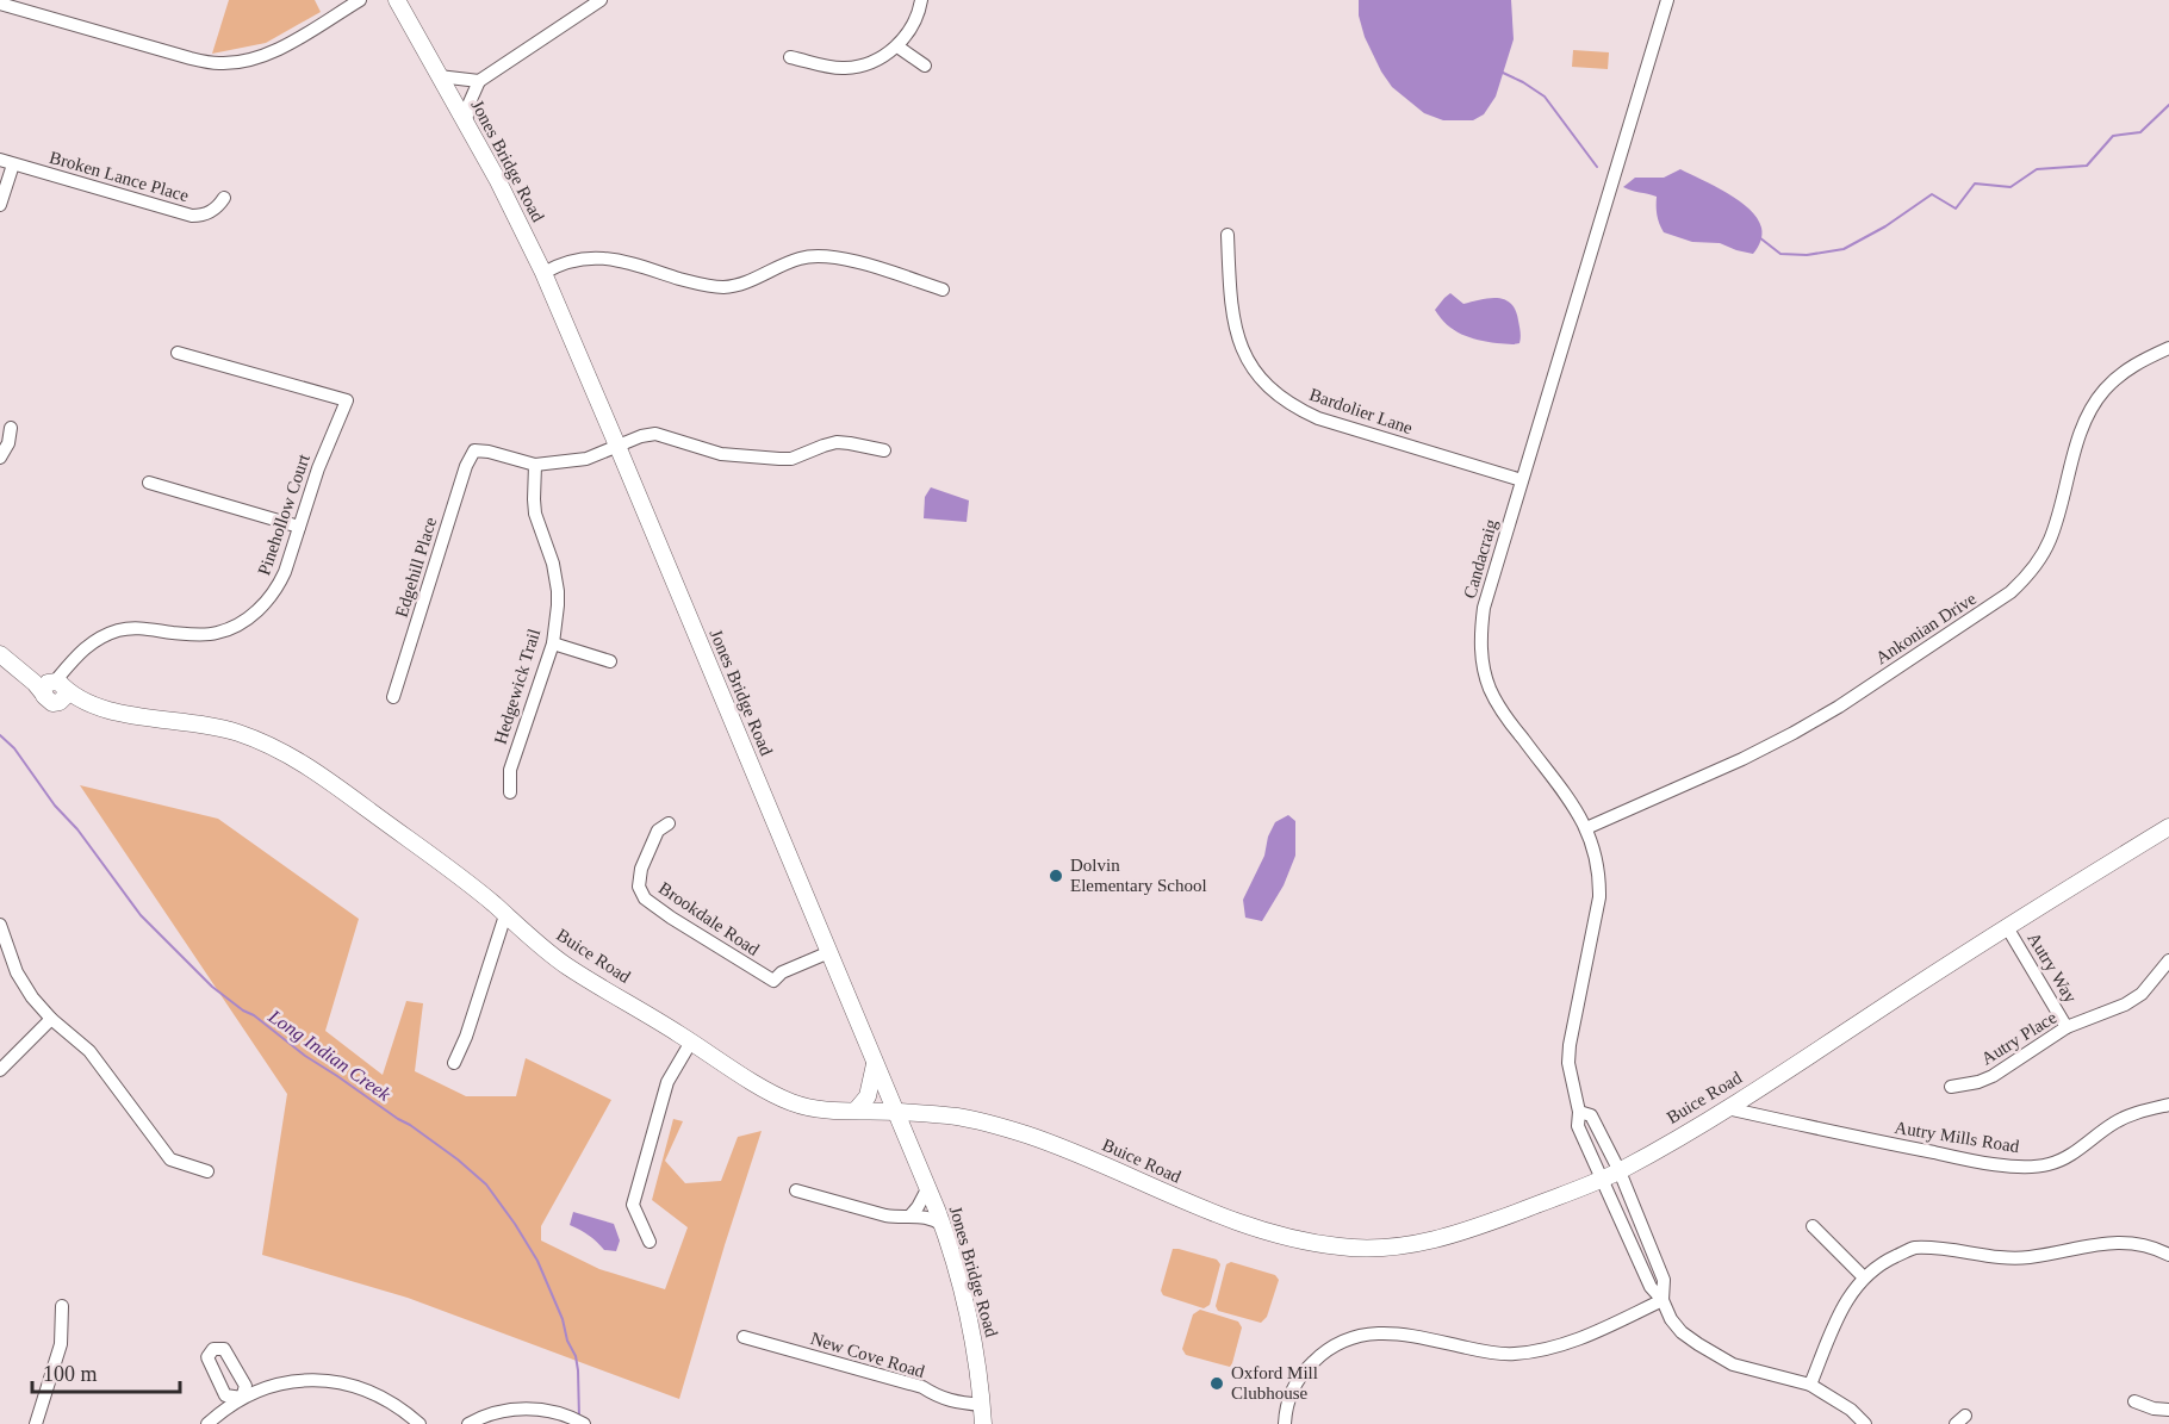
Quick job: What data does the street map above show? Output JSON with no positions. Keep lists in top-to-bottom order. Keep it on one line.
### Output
{"streets":{"street":["Jones Bridge Road","Broken Lance Place","Bardolier Lane","Pinehollow Court","Candacraig","Edgehill Place","Ankonian Drive","Hedgewick Trail","Brookdale Road","Buice Road","Autry Way","Autry Place","Autry Mills Road","New Cove Road"]},"crossings":[["Jones Bridge Road","Brookdale Road"],["Jones Bridge Road","Buice Road"],["Jones Bridge Road","New Cove Road"],["Bardolier Lane","Candacraig"],["Pinehollow Court","Buice Road"],["Candacraig","Ankonian Drive"],["Candacraig","Buice Road"],["Edgehill Place","Hedgewick Trail"],["Buice Road","Autry Way"],["Buice Road","Autry Mills Road"],["Autry Way","Autry Place"]],"water":["Long Indian Creek"],"places":["Dolvin Elementary School","Oxford Mill Clubhouse"],"scale_bar":"100 m"}
